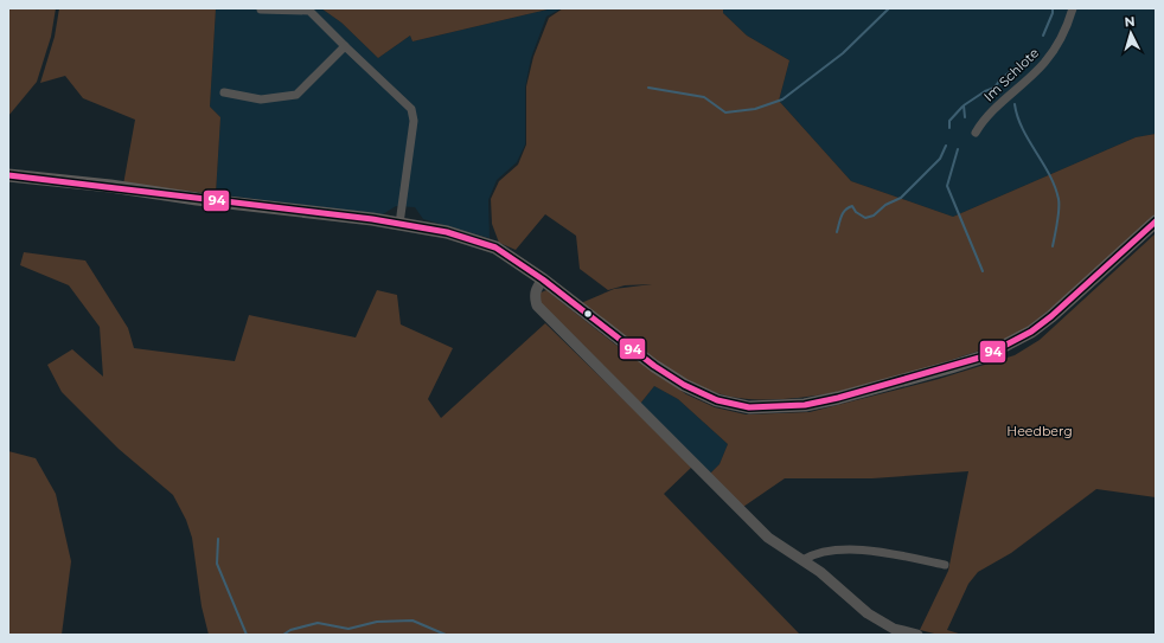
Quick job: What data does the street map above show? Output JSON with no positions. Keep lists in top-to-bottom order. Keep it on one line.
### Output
{"streets":{"street":["Im Schlote"]},"parks":["Heedberg"],"lines":["transit line 94"],"north":"top"}
